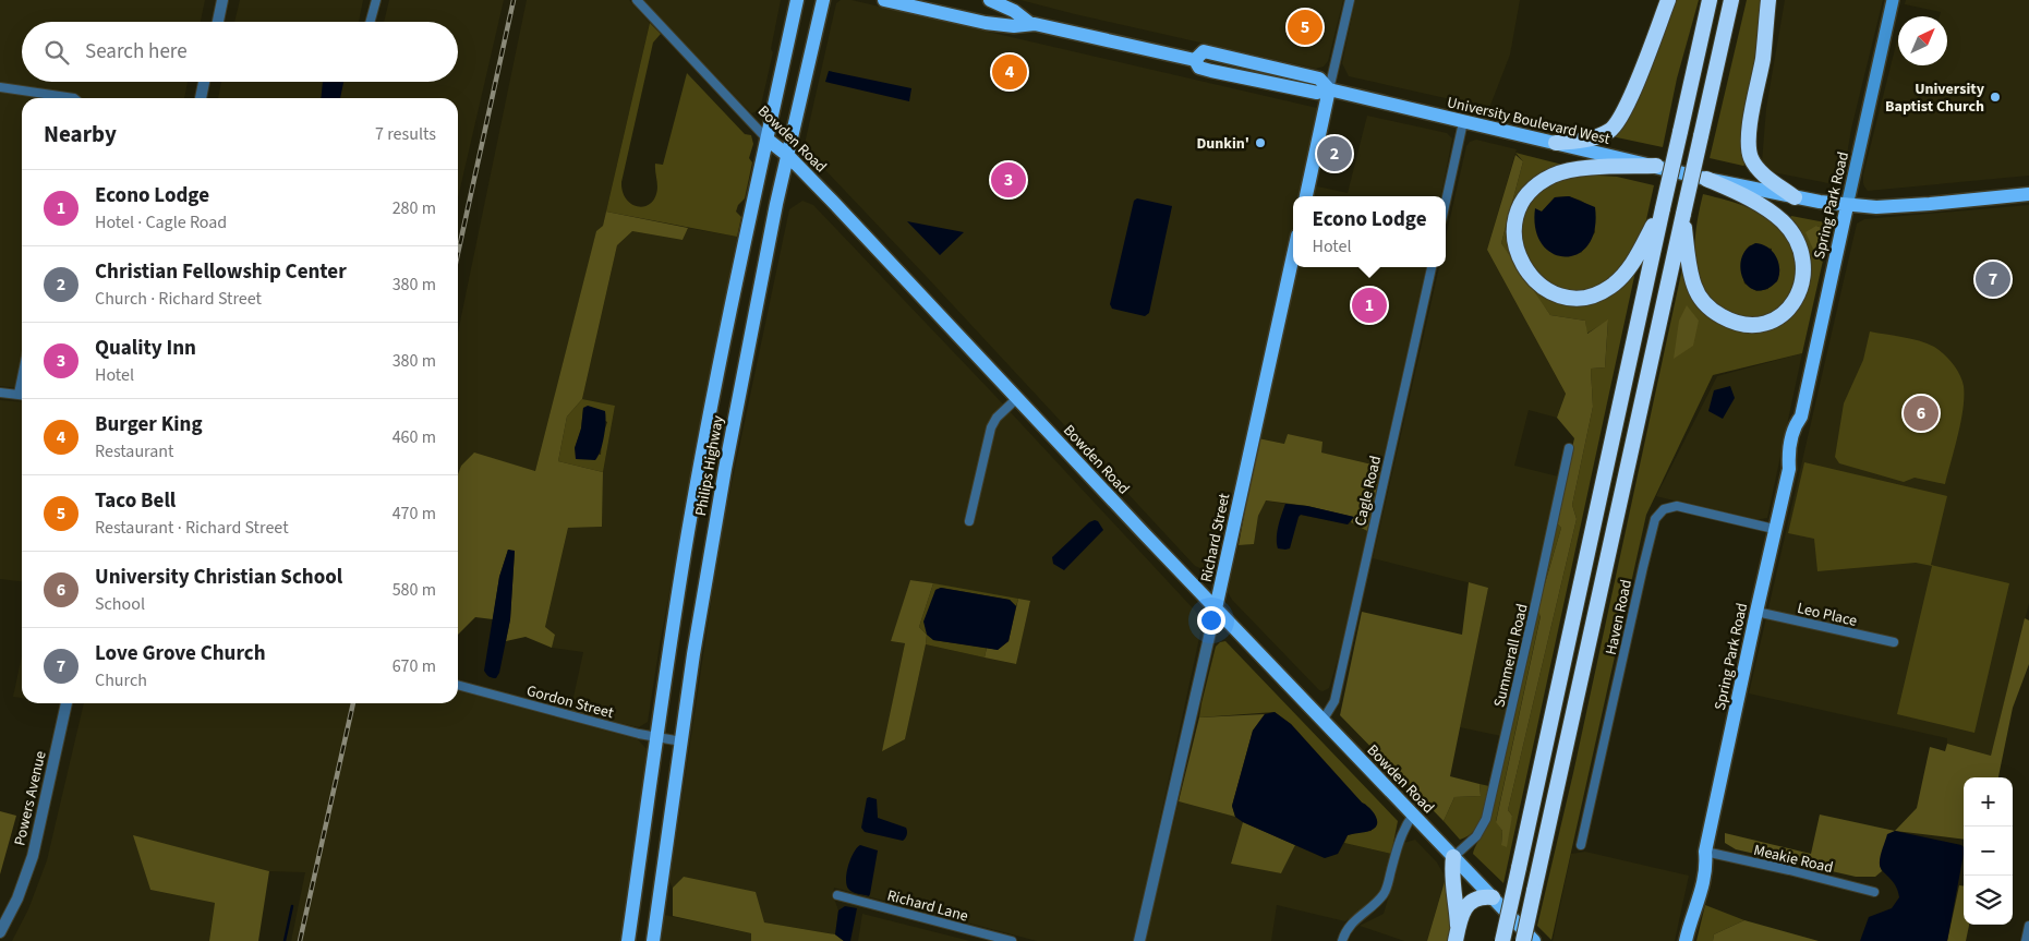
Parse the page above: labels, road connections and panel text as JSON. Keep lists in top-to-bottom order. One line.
{"streets":{"main road":["University Boulevard West","Bowden Road","Spring Park Road","Philips Highway","Richard Street"],"street":["Cagle Road","Leo Place","Haven Road","Summerall Road","Gordon Street","Powers Avenue","Meakie Road","Richard Lane"]},"crossings":[["University Boulevard West","Spring Park Road"],["Bowden Road","Philips Highway"],["Bowden Road","Cagle Road"],["Bowden Road","Richard Street"],["Bowden Road","Summerall Road"],["Spring Park Road","Leo Place"],["Spring Park Road","Haven Road"],["Spring Park Road","Meakie Road"],["Philips Highway","Gordon Street"]],"places":["University Baptist Church","Dunkin'"],"north":"top right","page":{"pins":["5","4","2","3","7","1","6"],"search":"Search here","heading":["Nearby","7 results"],"list":[{"mark":"1","name":"Econo Lodge","note":"Hotel · Cagle Road","value":"280 m"},{"mark":"2","name":"Christian Fellowship Center","note":"Church · Richard Street","value":"380 m"},{"mark":"3","name":"Quality Inn","note":"Hotel","value":"380 m"},{"mark":"4","name":"Burger King","note":"Restaurant","value":"460 m"},{"mark":"5","name":"Taco Bell","note":"Restaurant · Richard Street","value":"470 m"},{"mark":"6","name":"University Christian School","note":"School","value":"580 m"},{"mark":"7","name":"Love Grove Church","note":"Church","value":"670 m"}],"popup":["Econo Lodge","Hotel"],"map_buttons":["+","−"]}}
